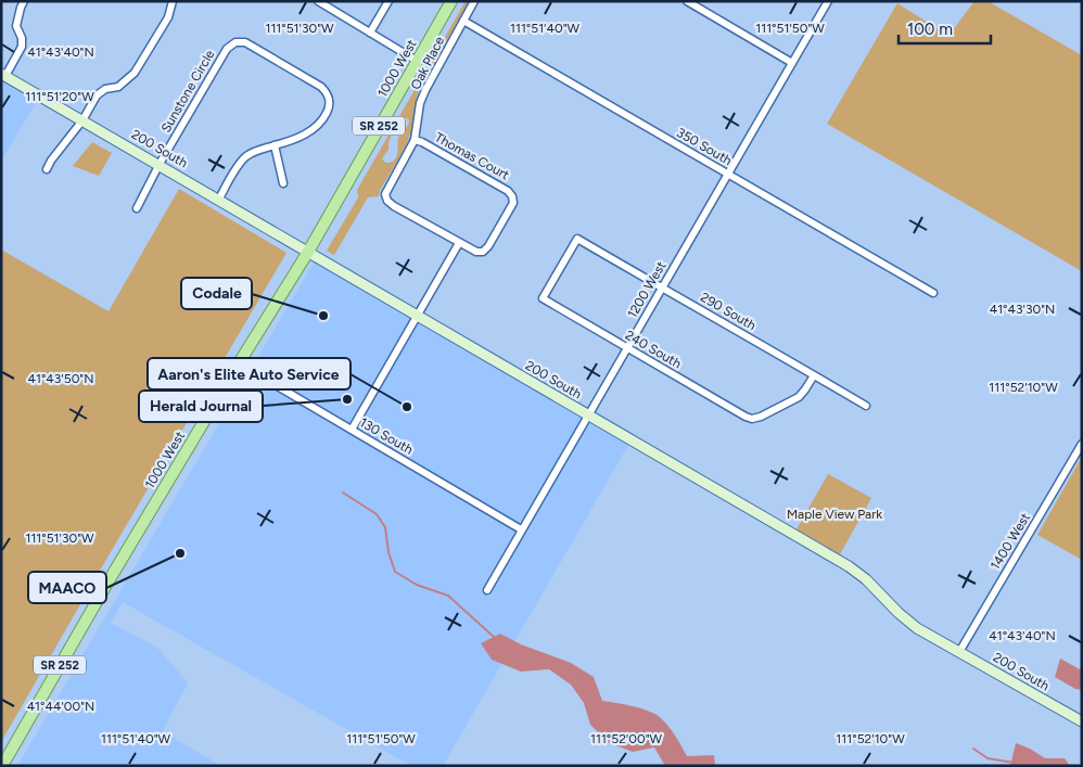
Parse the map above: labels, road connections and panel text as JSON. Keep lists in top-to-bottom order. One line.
{"streets":{"main road":["1000 West","SR 252"],"street":["Oak Place","Sunstone Circle","350 South","200 South","Thomas Court","1200 West","290 South","240 South","130 South","1400 West"]},"crossings":[["Oak Place","350 South"],["Oak Place","Thomas Court"],["1000 West","200 South"],["1000 West","130 South"],["Sunstone Circle","200 South"],["350 South","1200 West"],["200 South","1200 West"],["200 South","1400 West"],["1200 West","290 South"],["1200 West","240 South"],["1200 West","130 South"],["290 South","240 South"]],"parks":["Maple View Park"],"places":["Codale","Herald Journal","Aaron's Elite Auto Service","MAACO"],"scale_bar":"100 m","coordinates":["111°51'30\"W","111°51'40\"W","111°51'50\"W","41°43'40\"N","111°51'20\"W","41°43'30\"N","41°43'50\"N","111°52'10\"W","41°44'00\"N","111°52'00\"W"]}
